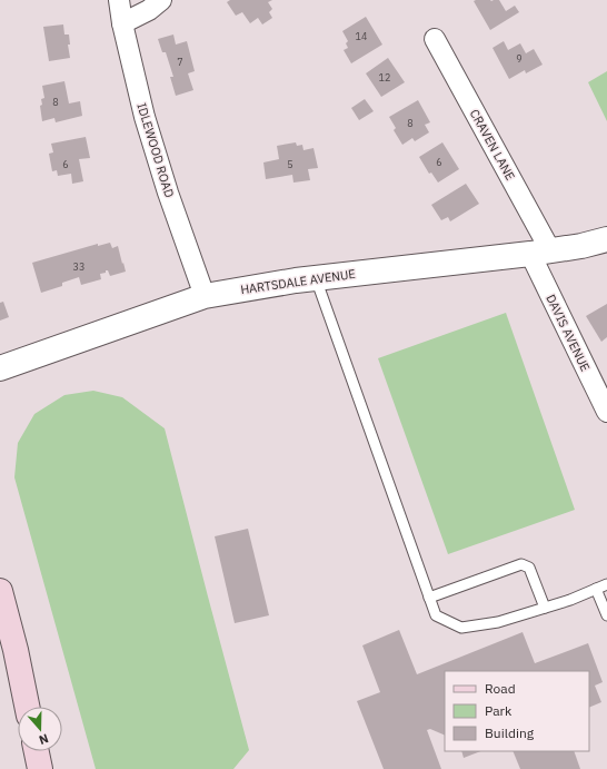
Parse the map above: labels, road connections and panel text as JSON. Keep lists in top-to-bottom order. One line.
{"streets":{"street":["CRAVEN LANE","IDLEWOOD ROAD","HARTSDALE AVENUE","DAVIS AVENUE"]},"crossings":[["CRAVEN LANE","HARTSDALE AVENUE"],["CRAVEN LANE","DAVIS AVENUE"],["IDLEWOOD ROAD","HARTSDALE AVENUE"],["HARTSDALE AVENUE","DAVIS AVENUE"]],"house_numbers":["14","9","7","12","8","8","6","6","5","33"],"legend":["Road","Park","Building"],"north":"bottom"}
